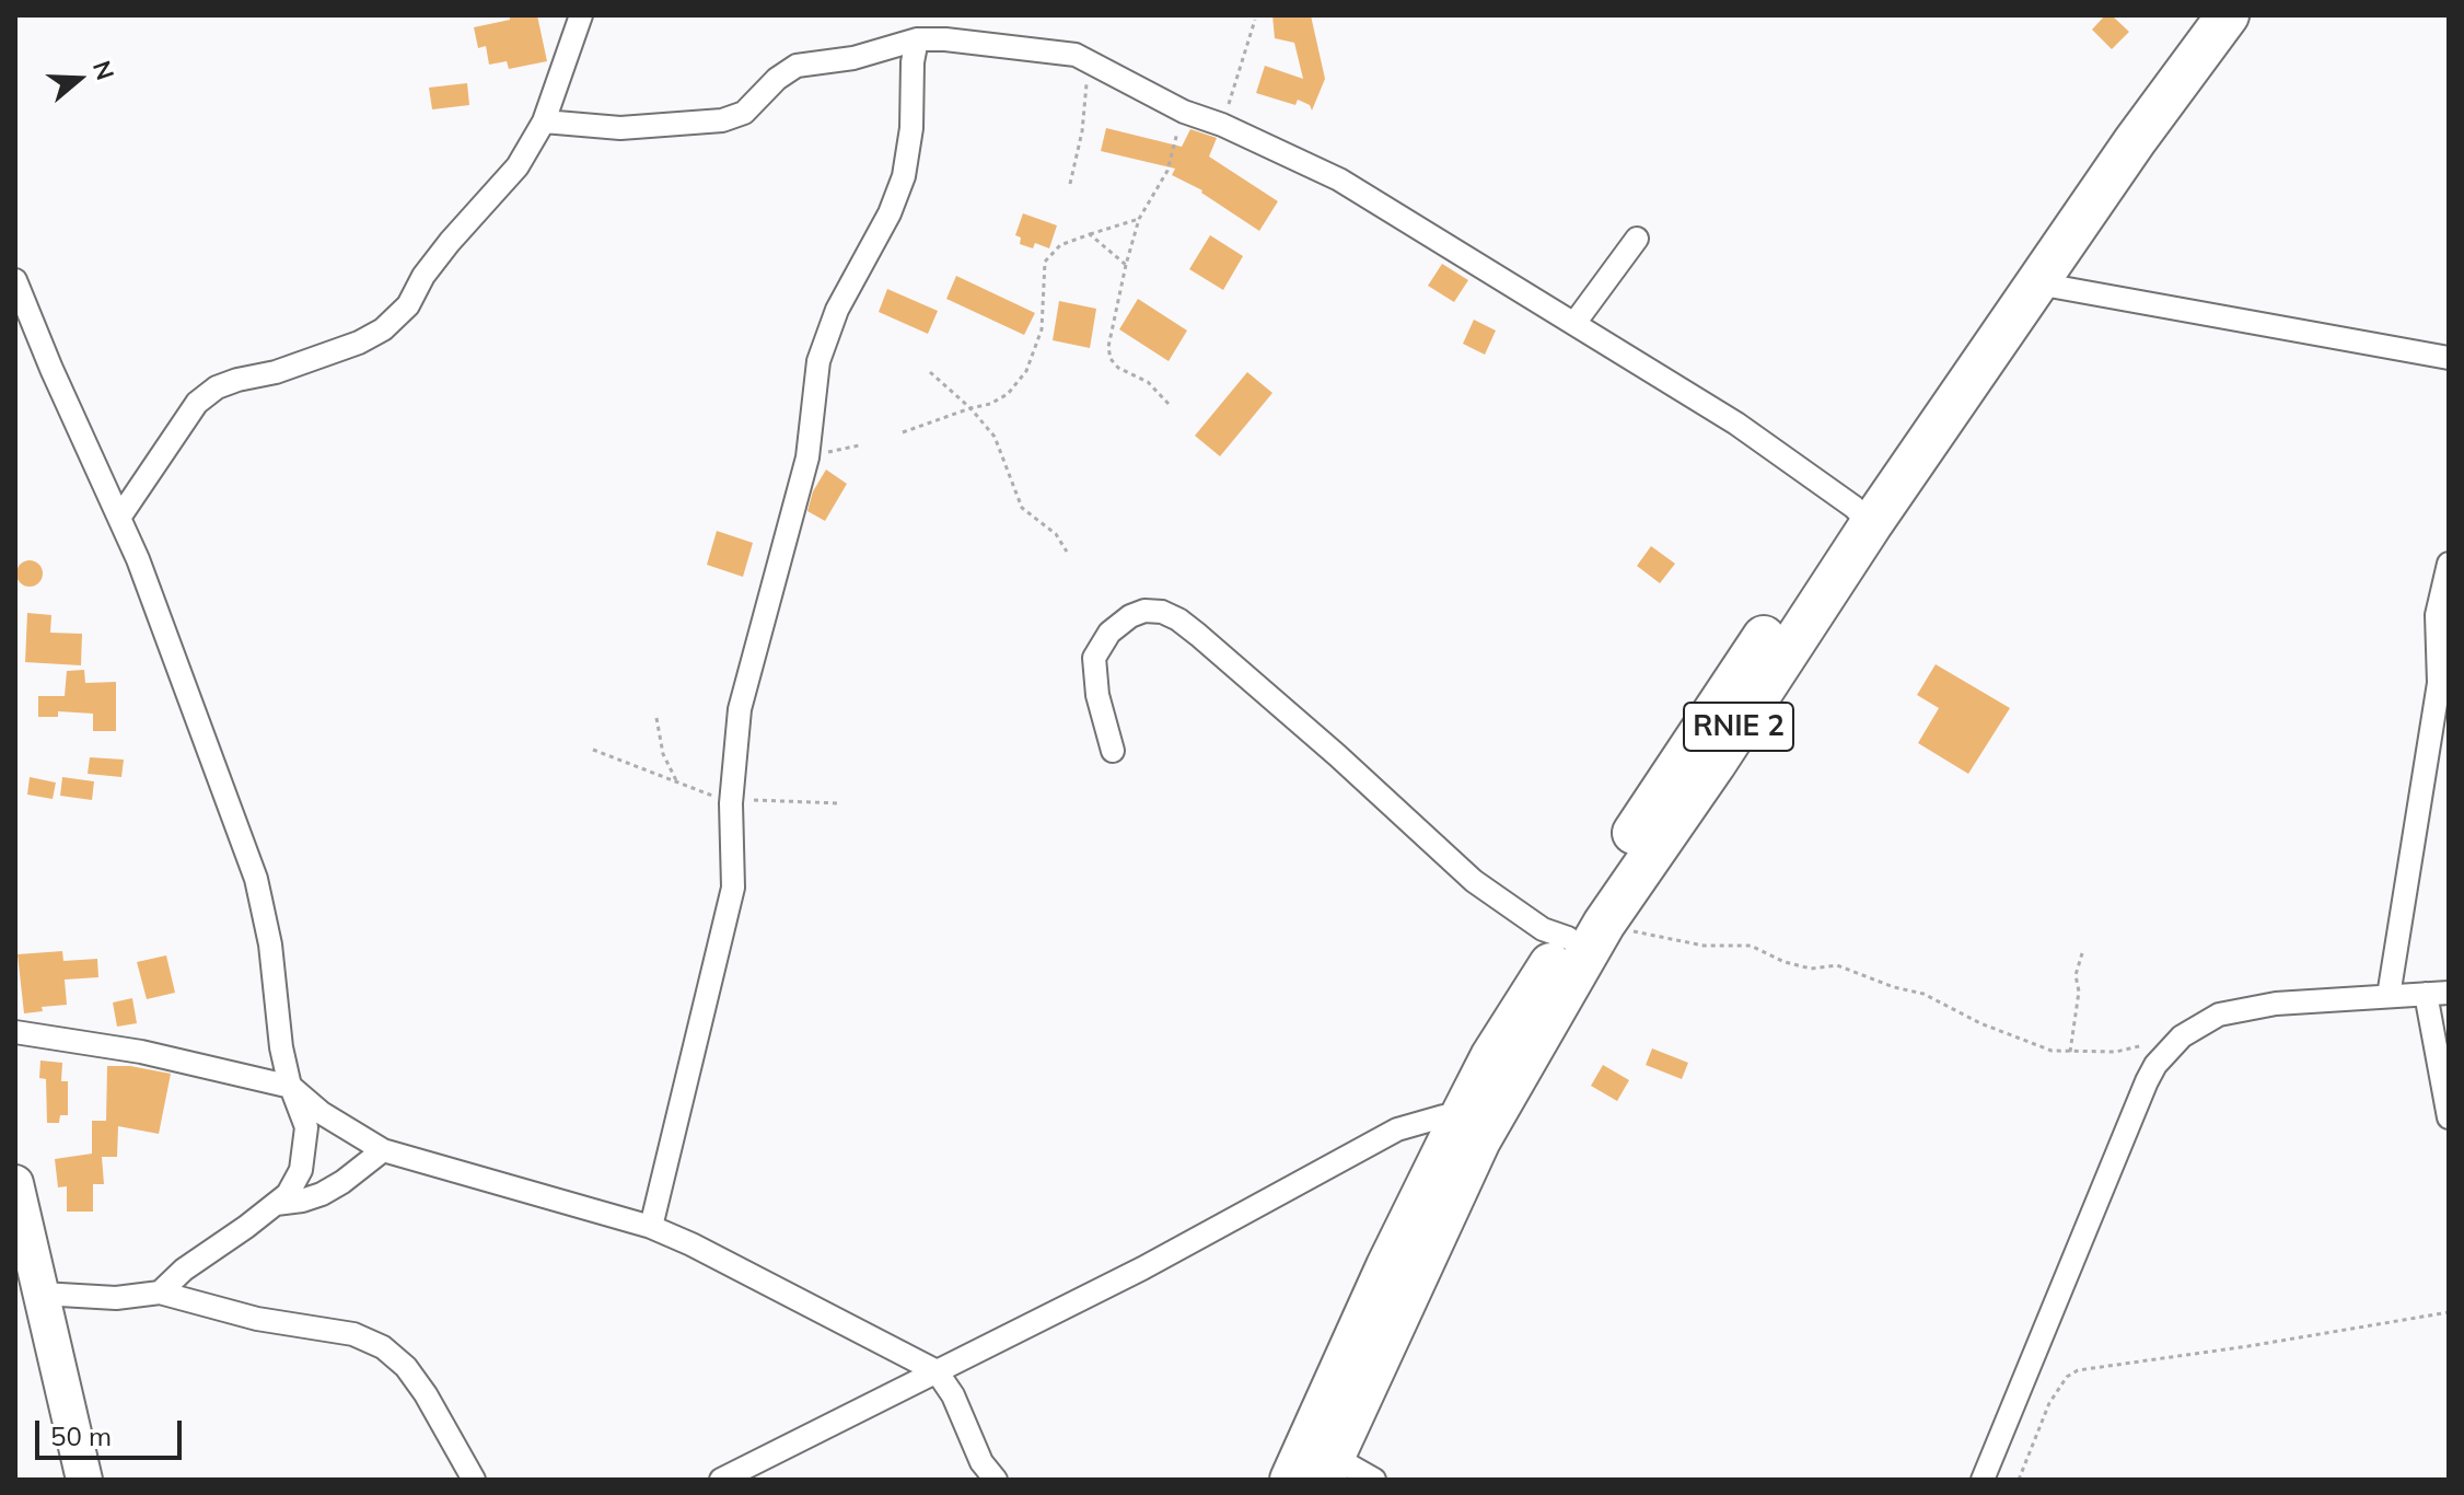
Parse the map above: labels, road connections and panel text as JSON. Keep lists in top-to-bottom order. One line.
{"streets":{"highway":["RNIE 2"]},"scale_bar":"50 m","north":"right"}
